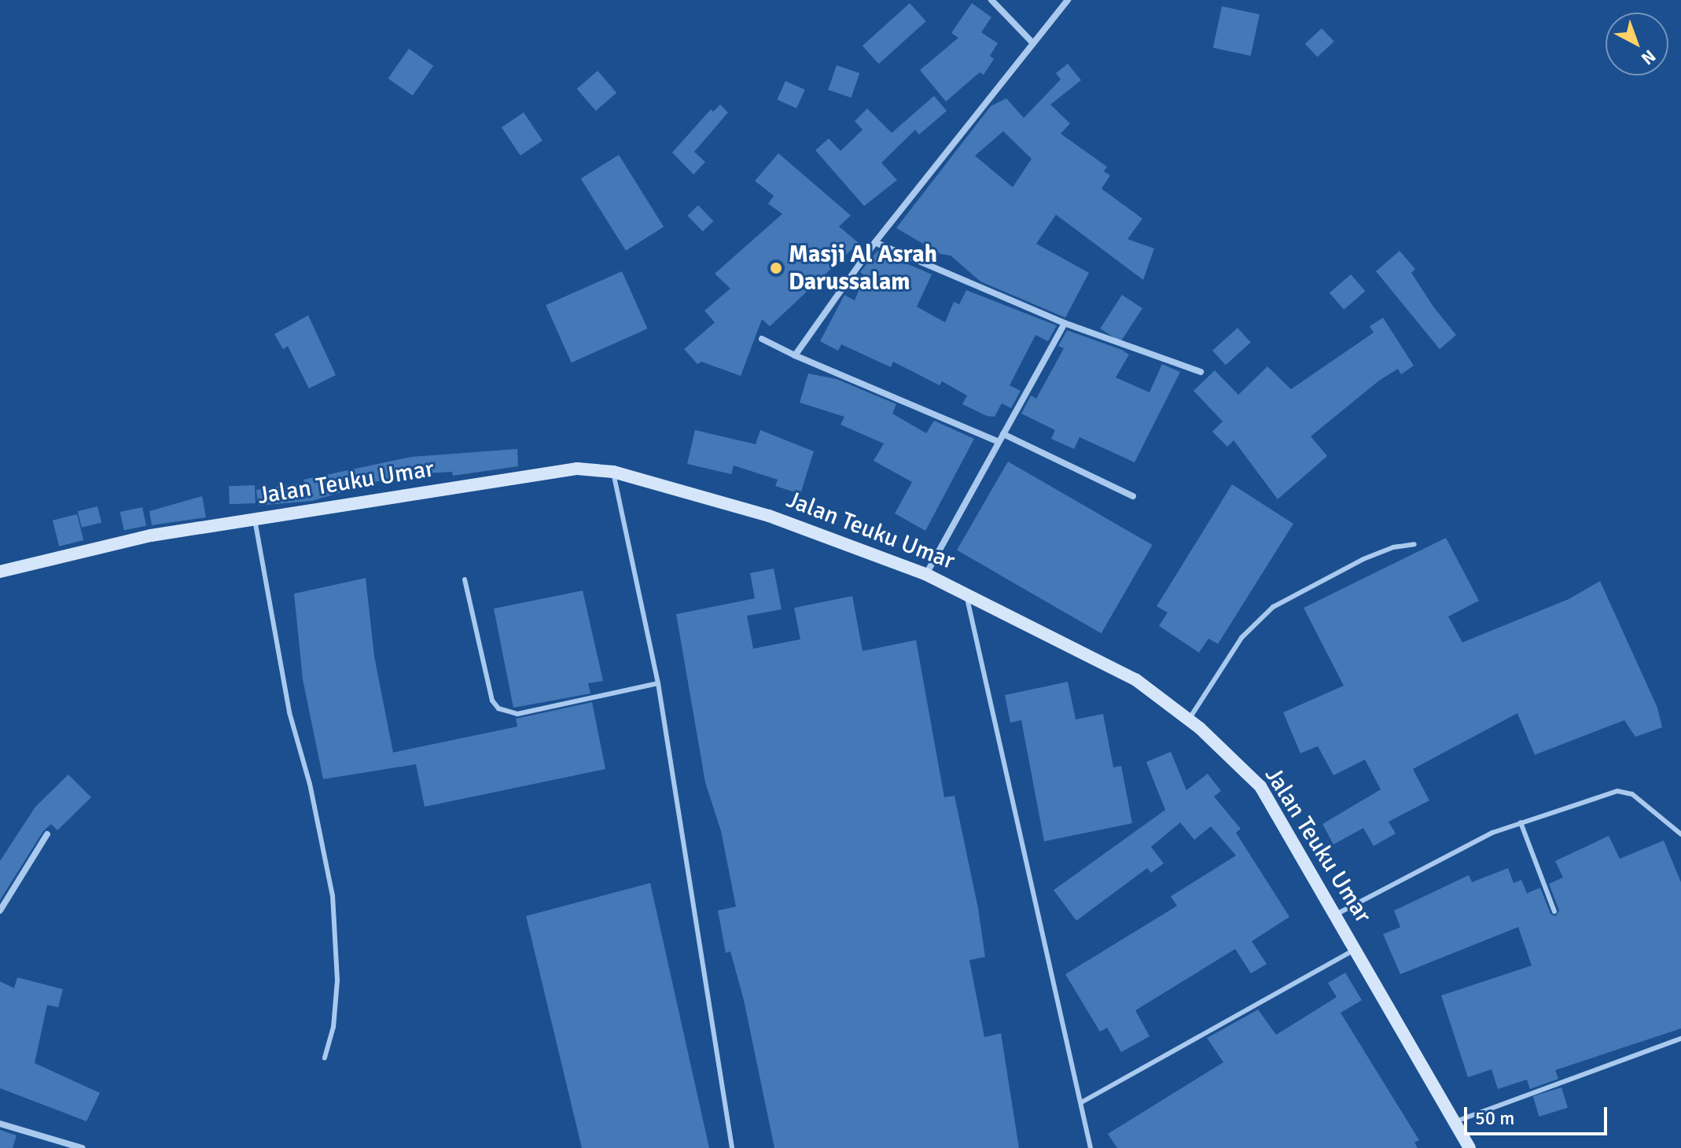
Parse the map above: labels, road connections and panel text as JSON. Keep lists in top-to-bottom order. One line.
{"streets":{"main road":["Jalan Teuku Umar"]},"places":["Masji Al Asrah Darussalam"],"scale_bar":"50 m","north":"bottom right"}
